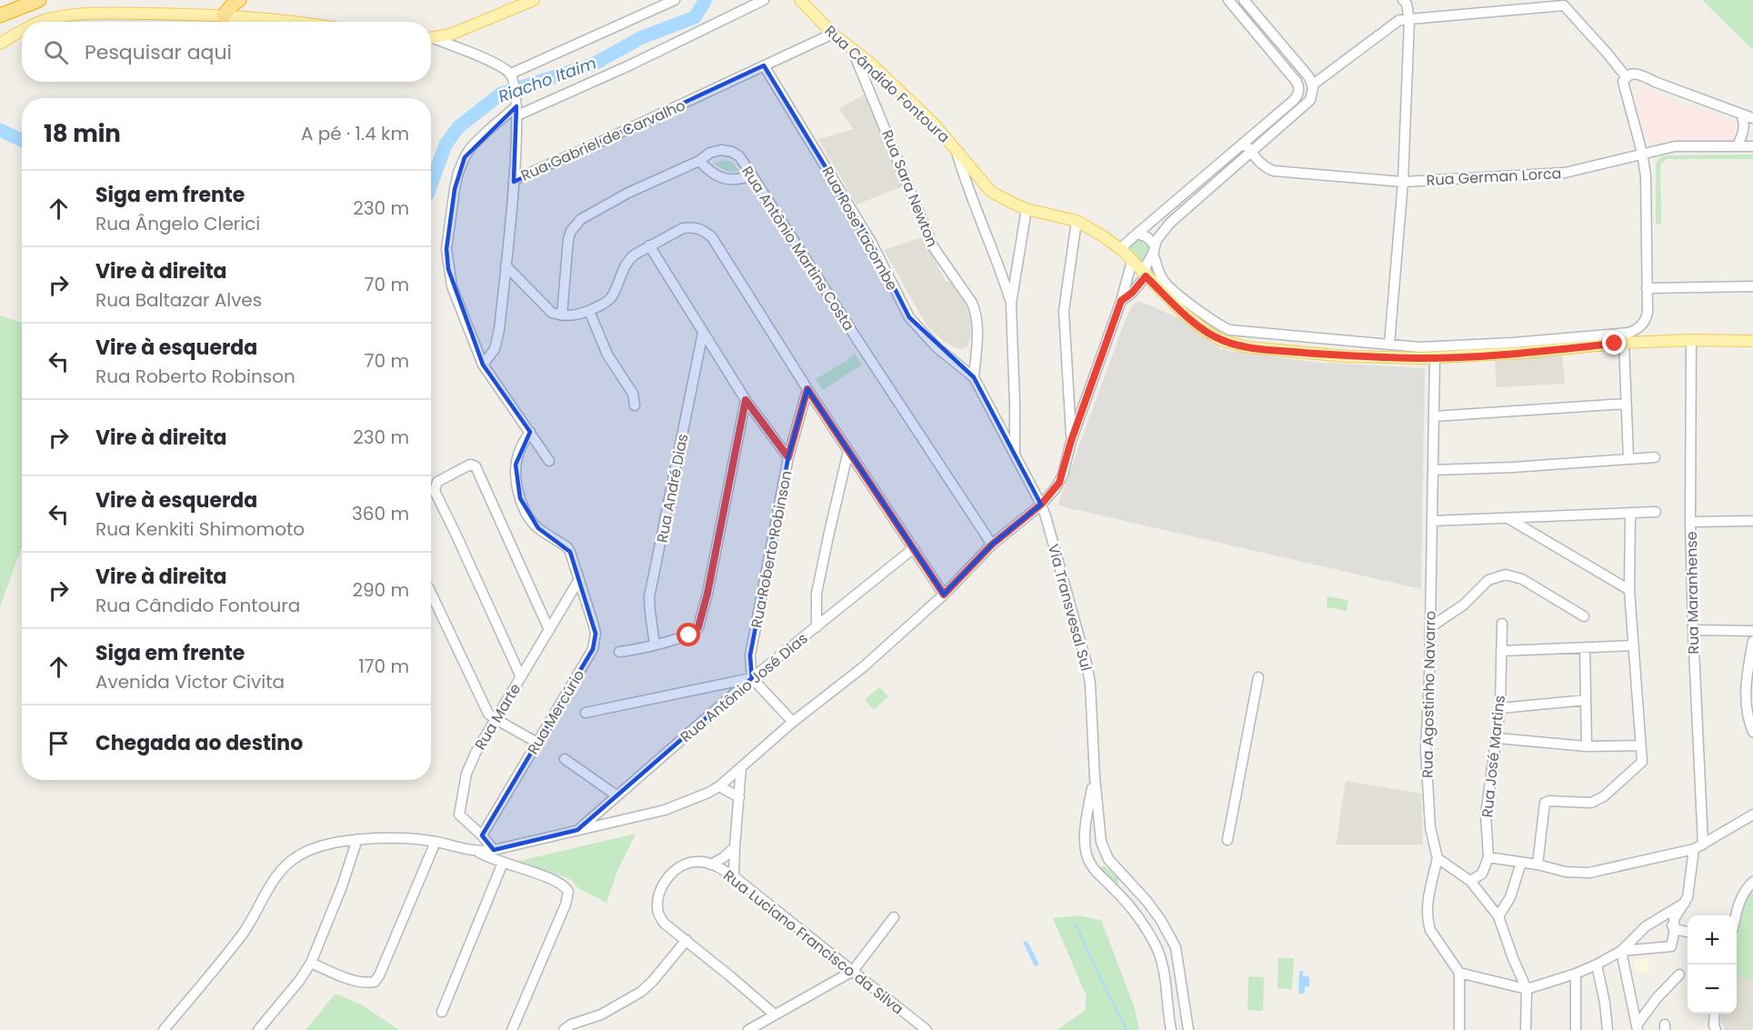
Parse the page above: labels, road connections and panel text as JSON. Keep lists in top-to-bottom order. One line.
{"streets":{"main road":["Rua Cândido Fontoura"],"street":["Rua Gabriel de Carvalho","Rua German Lorca","Rua Sara Newton","Rua Rose Lacombe","Rua Antônio Martins Costa","Rua André Dias","Rua Roberto Robinson","Rua Maranhense","Via Transvesal Sul","Rua Antônio José Dias","Rua Agostinho Navarro","Rua Mercúrio","Rua Marte","Rua José Martins","Rua Luciano Francisco da Silva"]},"crossings":[["Rua Cândido Fontoura","Rua Gabriel de Carvalho"],["Rua Cândido Fontoura","Rua Sara Newton"],["Rua Cândido Fontoura","Rua Maranhense"],["Rua Cândido Fontoura","Rua Agostinho Navarro"],["Rua Gabriel de Carvalho","Rua Rose Lacombe"],["Rua Sara Newton","Rua Rose Lacombe"],["Rua Sara Newton","Via Transvesal Sul"],["Rua Rose Lacombe","Via Transvesal Sul"],["Rua Roberto Robinson","Rua Antônio José Dias"],["Rua Mercúrio","Rua Marte"]],"water":["Riacho Itaim"],"page":{"search":"Pesquisar aqui","heading":["18 min","A pé · 1.4 km"],"list":[["Siga em frente","Rua Ângelo Clerici","230 m"],["Vire à direita","Rua Baltazar Alves","70 m"],["Vire à esquerda","Rua Roberto Robinson","70 m"],["Vire à direita","230 m"],["Vire à esquerda","Rua Kenkiti Shimomoto","360 m"],["Vire à direita","Rua Cândido Fontoura","290 m"],["Siga em frente","Avenida Victor Civita","170 m"],"Chegada ao destino"],"map_buttons":["+","−"]}}
